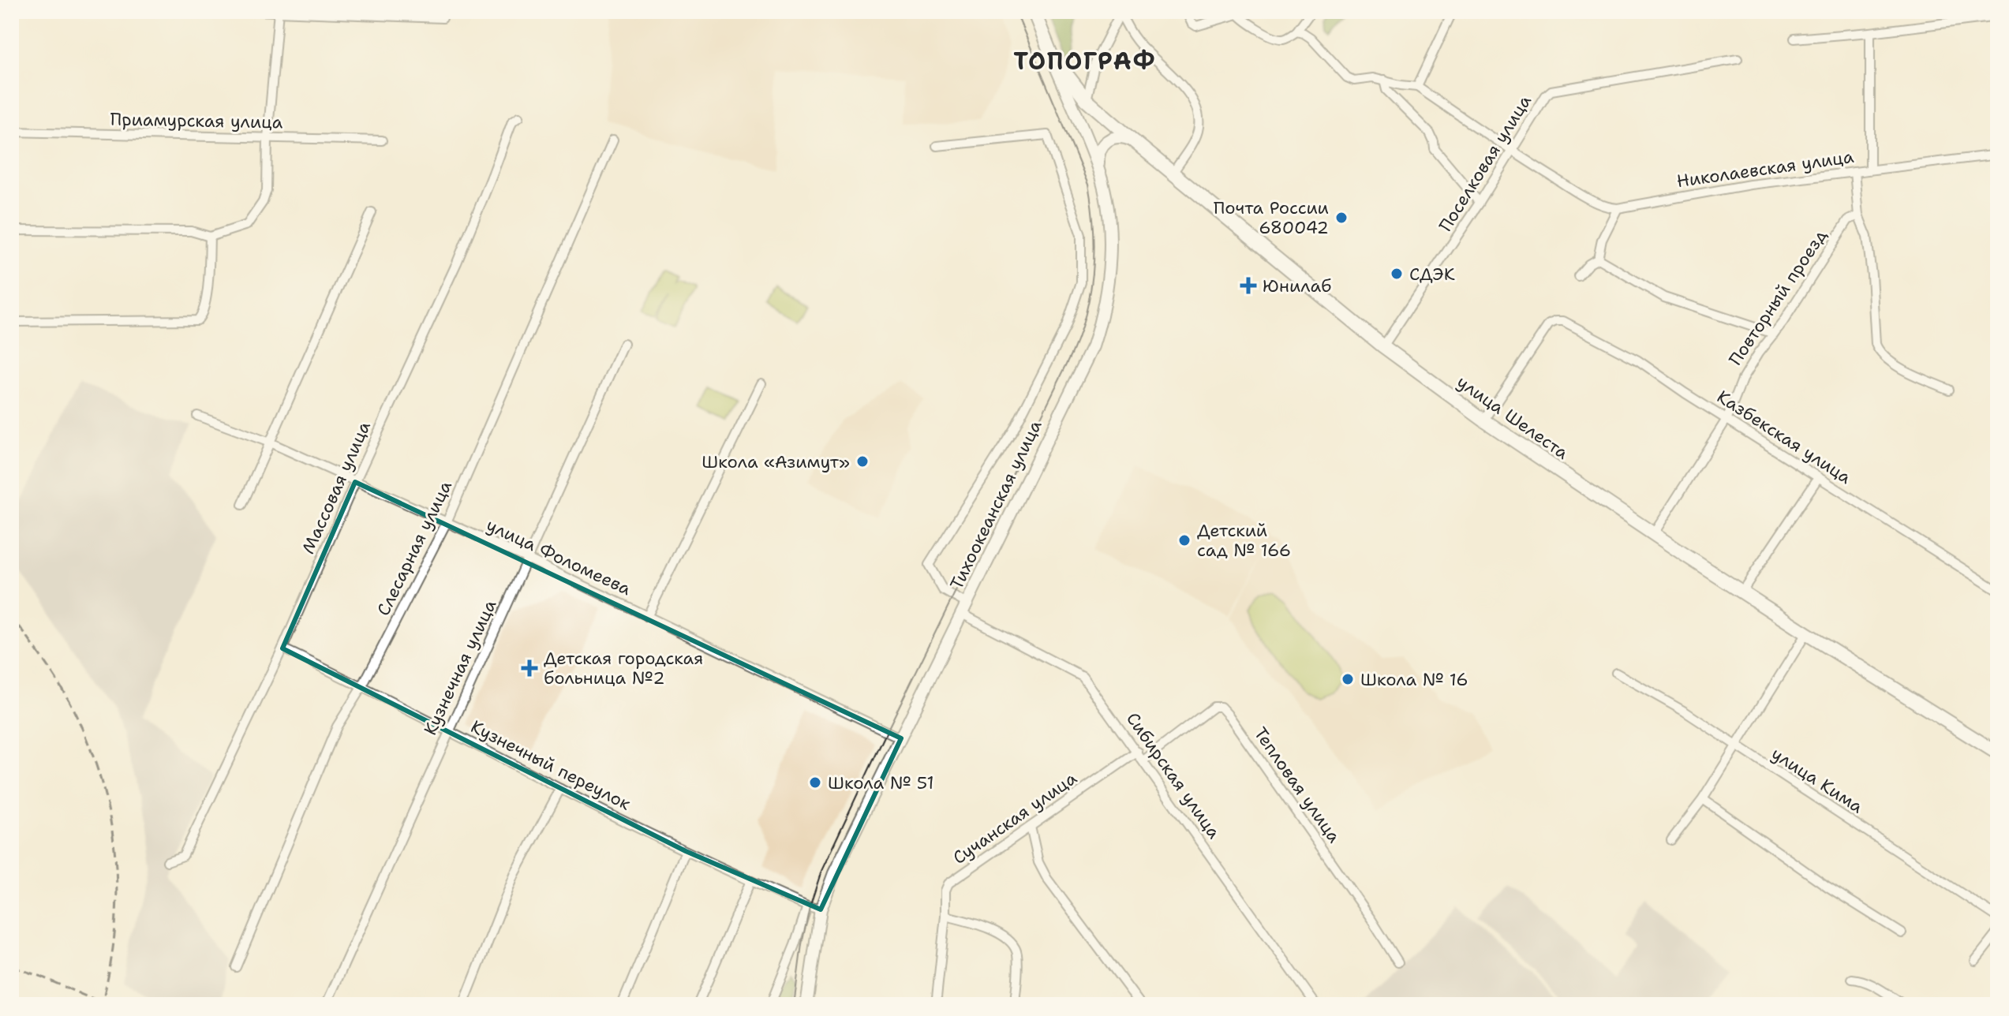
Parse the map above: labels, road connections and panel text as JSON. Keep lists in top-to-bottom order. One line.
{"streets":{"main road":["улица Шелеста","Тихоокеанская улица"],"street":["Приамурская улица","Поселковая улица","Николаевская улица","Повторный проезд","Казбекская улица","Массовая улица","Слесарная улица","улица Фоломеева","Кузнечная улица","Кузнечный переулок","Сибирская улица","улица Кима","Тепловая улица","Сучанская улица"]},"crossings":[["Поселковая улица","улица Шелеста"],["Повторный проезд","улица Шелеста"],["Повторный проезд","Казбекская улица"],["улица Шелеста","Казбекская улица"],["улица Шелеста","Тихоокеанская улица"],["Массовая улица","улица Фоломеева"],["Массовая улица","Кузнечный переулок"],["Тихоокеанская улица","улица Фоломеева"],["Тихоокеанская улица","Кузнечный переулок"],["Тихоокеанская улица","Сибирская улица"],["Слесарная улица","улица Фоломеева"],["Слесарная улица","Кузнечный переулок"],["улица Фоломеева","Кузнечная улица"],["Кузнечная улица","Кузнечный переулок"],["Сибирская улица","Тепловая улица"],["Сибирская улица","Сучанская улица"]],"districts":["ТОПОГРАФ"],"places":{"other":["Почта России 680042","СДЭК","Школа «Азимут»","Детский сад № 166","Школа № 16","Школа № 51"],"health":["Юнилаб","Детская городская больница №2"]}}
